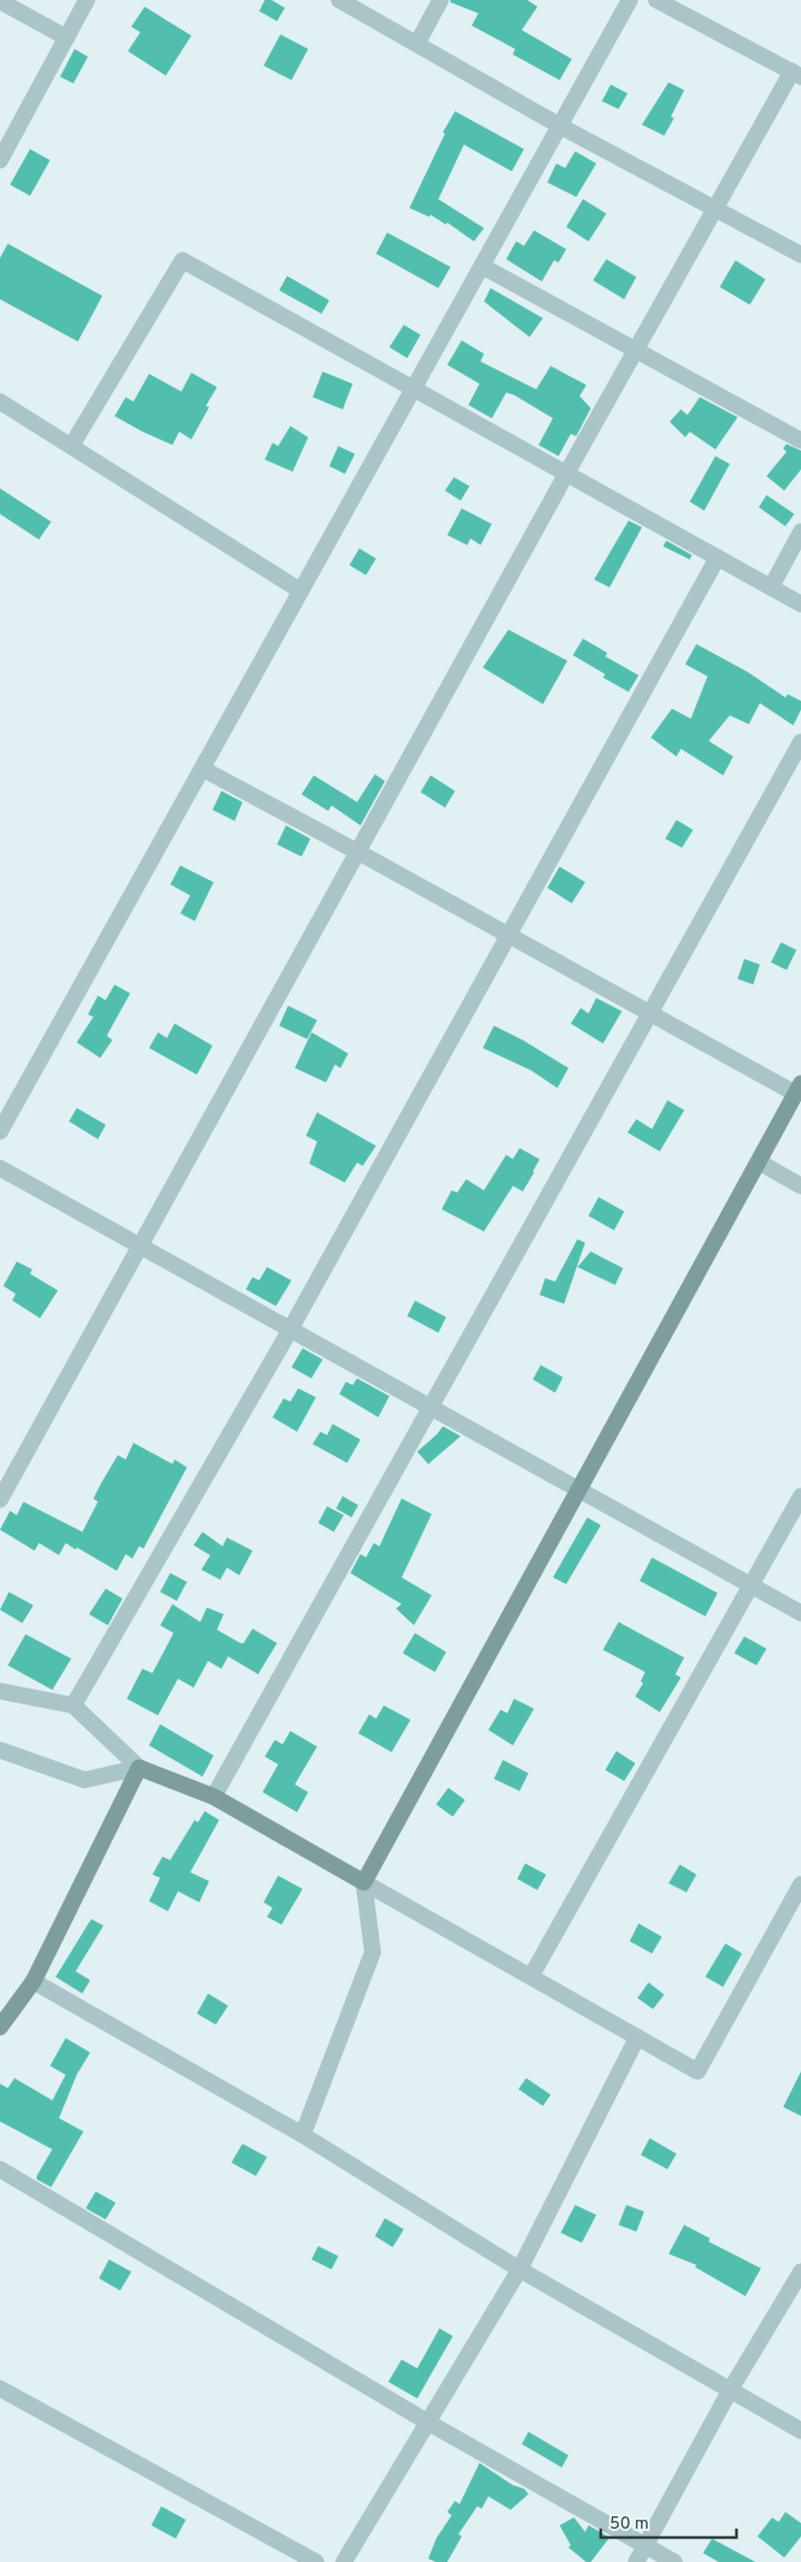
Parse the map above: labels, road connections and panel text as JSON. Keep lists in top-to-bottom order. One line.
{"scale_bar":"50 m"}
